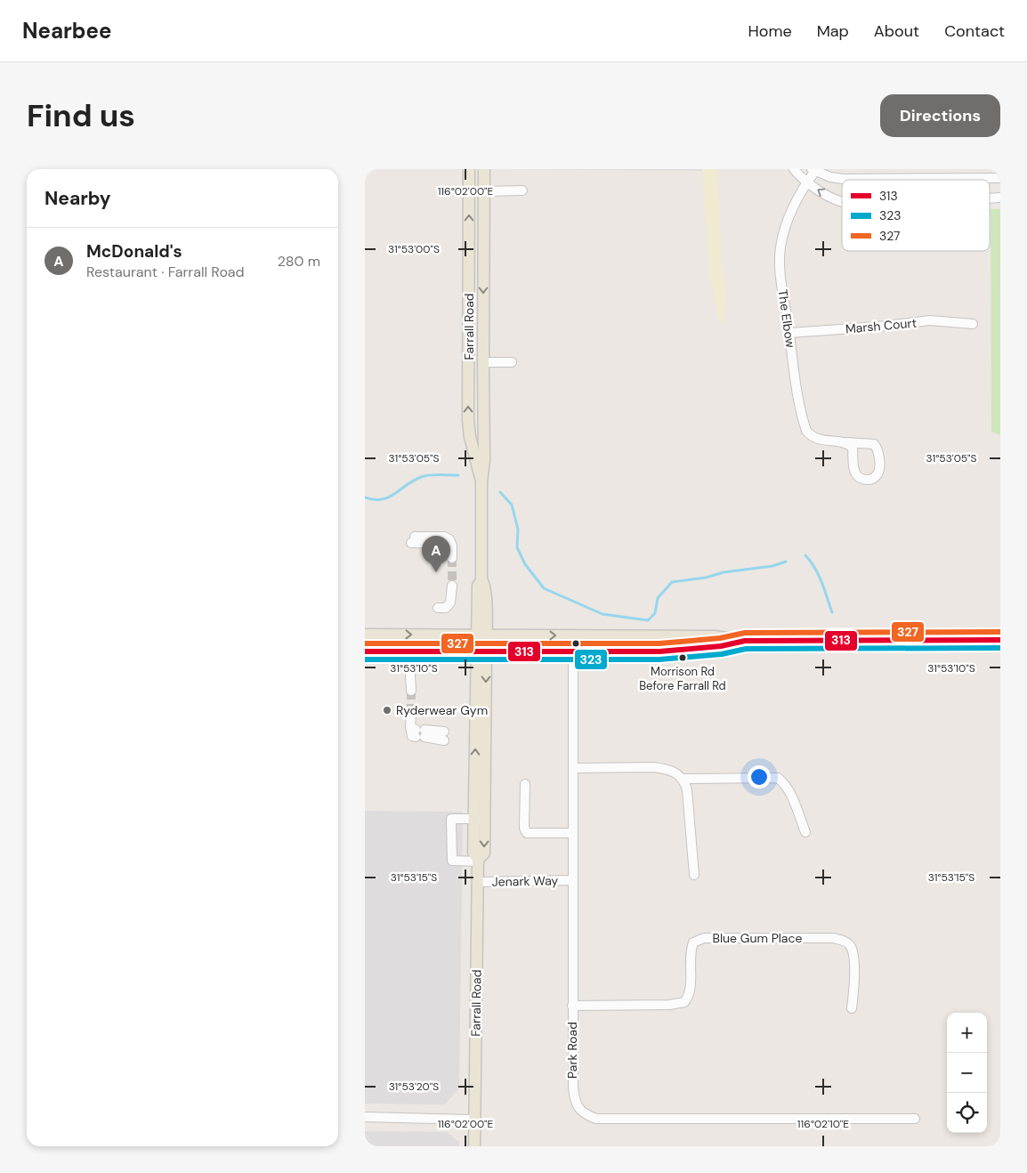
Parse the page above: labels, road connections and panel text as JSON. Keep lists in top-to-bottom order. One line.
{"streets":{"main road":["Farrall Road"],"street":["The Elbow","Marsh Court","Jenark Way","Blue Gum Place","Park Road"]},"crossings":[["The Elbow","Marsh Court"],["Farrall Road","Jenark Way"],["Jenark Way","Park Road"],["Blue Gum Place","Park Road"]],"places":["Morrison Rd Before Farrall Rd","Ryderwear Gym"],"lines":["transit line 327","transit line 313","transit line 323"],"legend":["313","323","327"],"page":{"header":"Nearbee","nav":["Home","Map","About","Contact"],"buttons":"Directions","title":"Find us","heading":"Nearby","list":[{"mark":"A","name":"McDonald's","note":"Restaurant · Farrall Road","value":"280 m"}],"pins":"A","map_buttons":["+","−"]},"coordinates":["116°02'00\"E","31°53'00\"S","31°53'05\"S","31°53'10\"S","31°53'15\"S","31°53'20\"S","116°02'10\"E"]}
